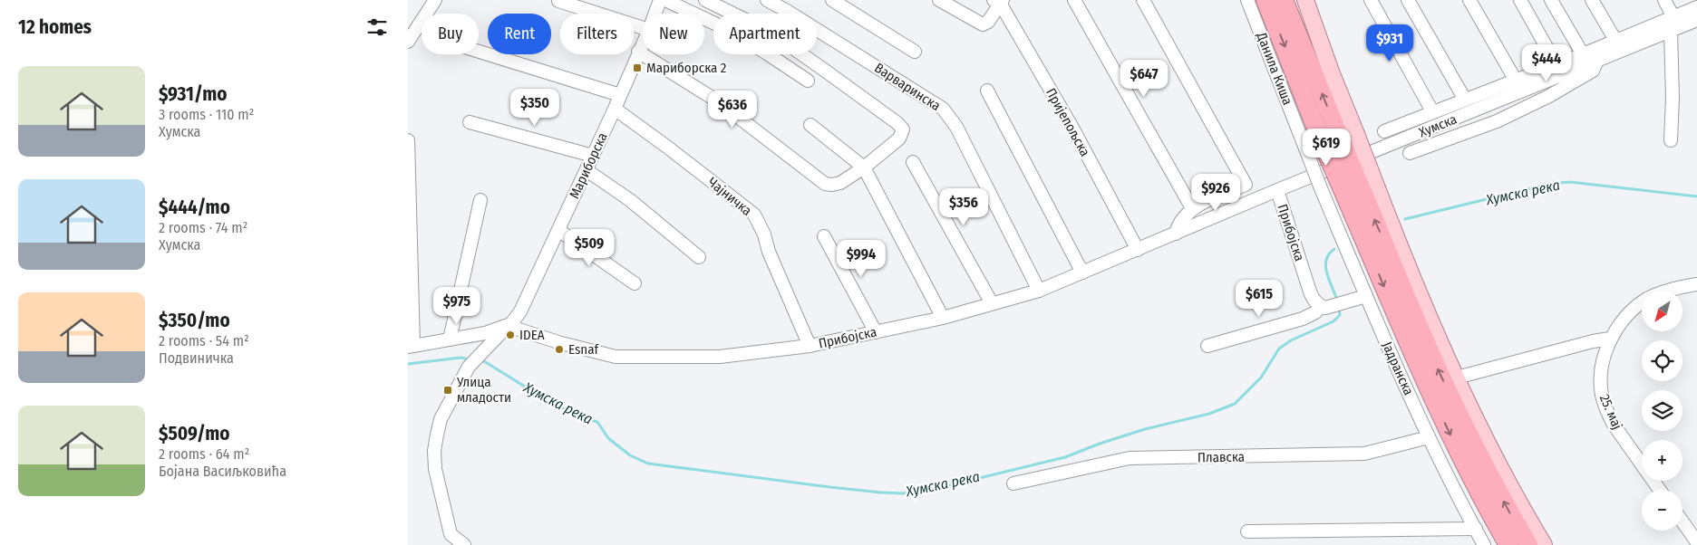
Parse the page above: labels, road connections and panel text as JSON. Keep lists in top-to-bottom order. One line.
{"streets":{"street":["Данила Киша","Варваринска","Пријепољска","Хумска","Мариборска","Чајничка","Прибојска","Јадранска","25. мај","Плавска"]},"crossings":[["Данила Киша","Јадранска"],["Варваринска","Прибојска"],["Пријепољска","Прибојска"],["Хумска","Прибојска"],["Мариборска","Чајничка"],["Мариборска","Прибојска"],["Чајничка","Прибојска"],["Јадранска","Плавска"]],"water":["Хумска река"],"places":{"transit":["Мариборска 2","Улица младости"],"other":["IDEA","Esnaf"]},"north":"bottom left","page":{"heading":"12 homes","chip":["Buy","Rent","Filters","New","Apartment"],"price":["$931","$444","$647","$350","$636","$619","$926","$356","$509","$994","$615","$975"],"list":[{"name":"$931/mo","note":"3 rooms · 110 m² · Хумска"},{"name":"$444/mo","note":"2 rooms · 74 m² · Хумска"},{"name":"$350/mo","note":"2 rooms · 54 m² · Подвиничка"},{"name":"$509/mo","note":"2 rooms · 64 m² · Бојана Васиљковића"}],"map_buttons":["+","−"]}}
